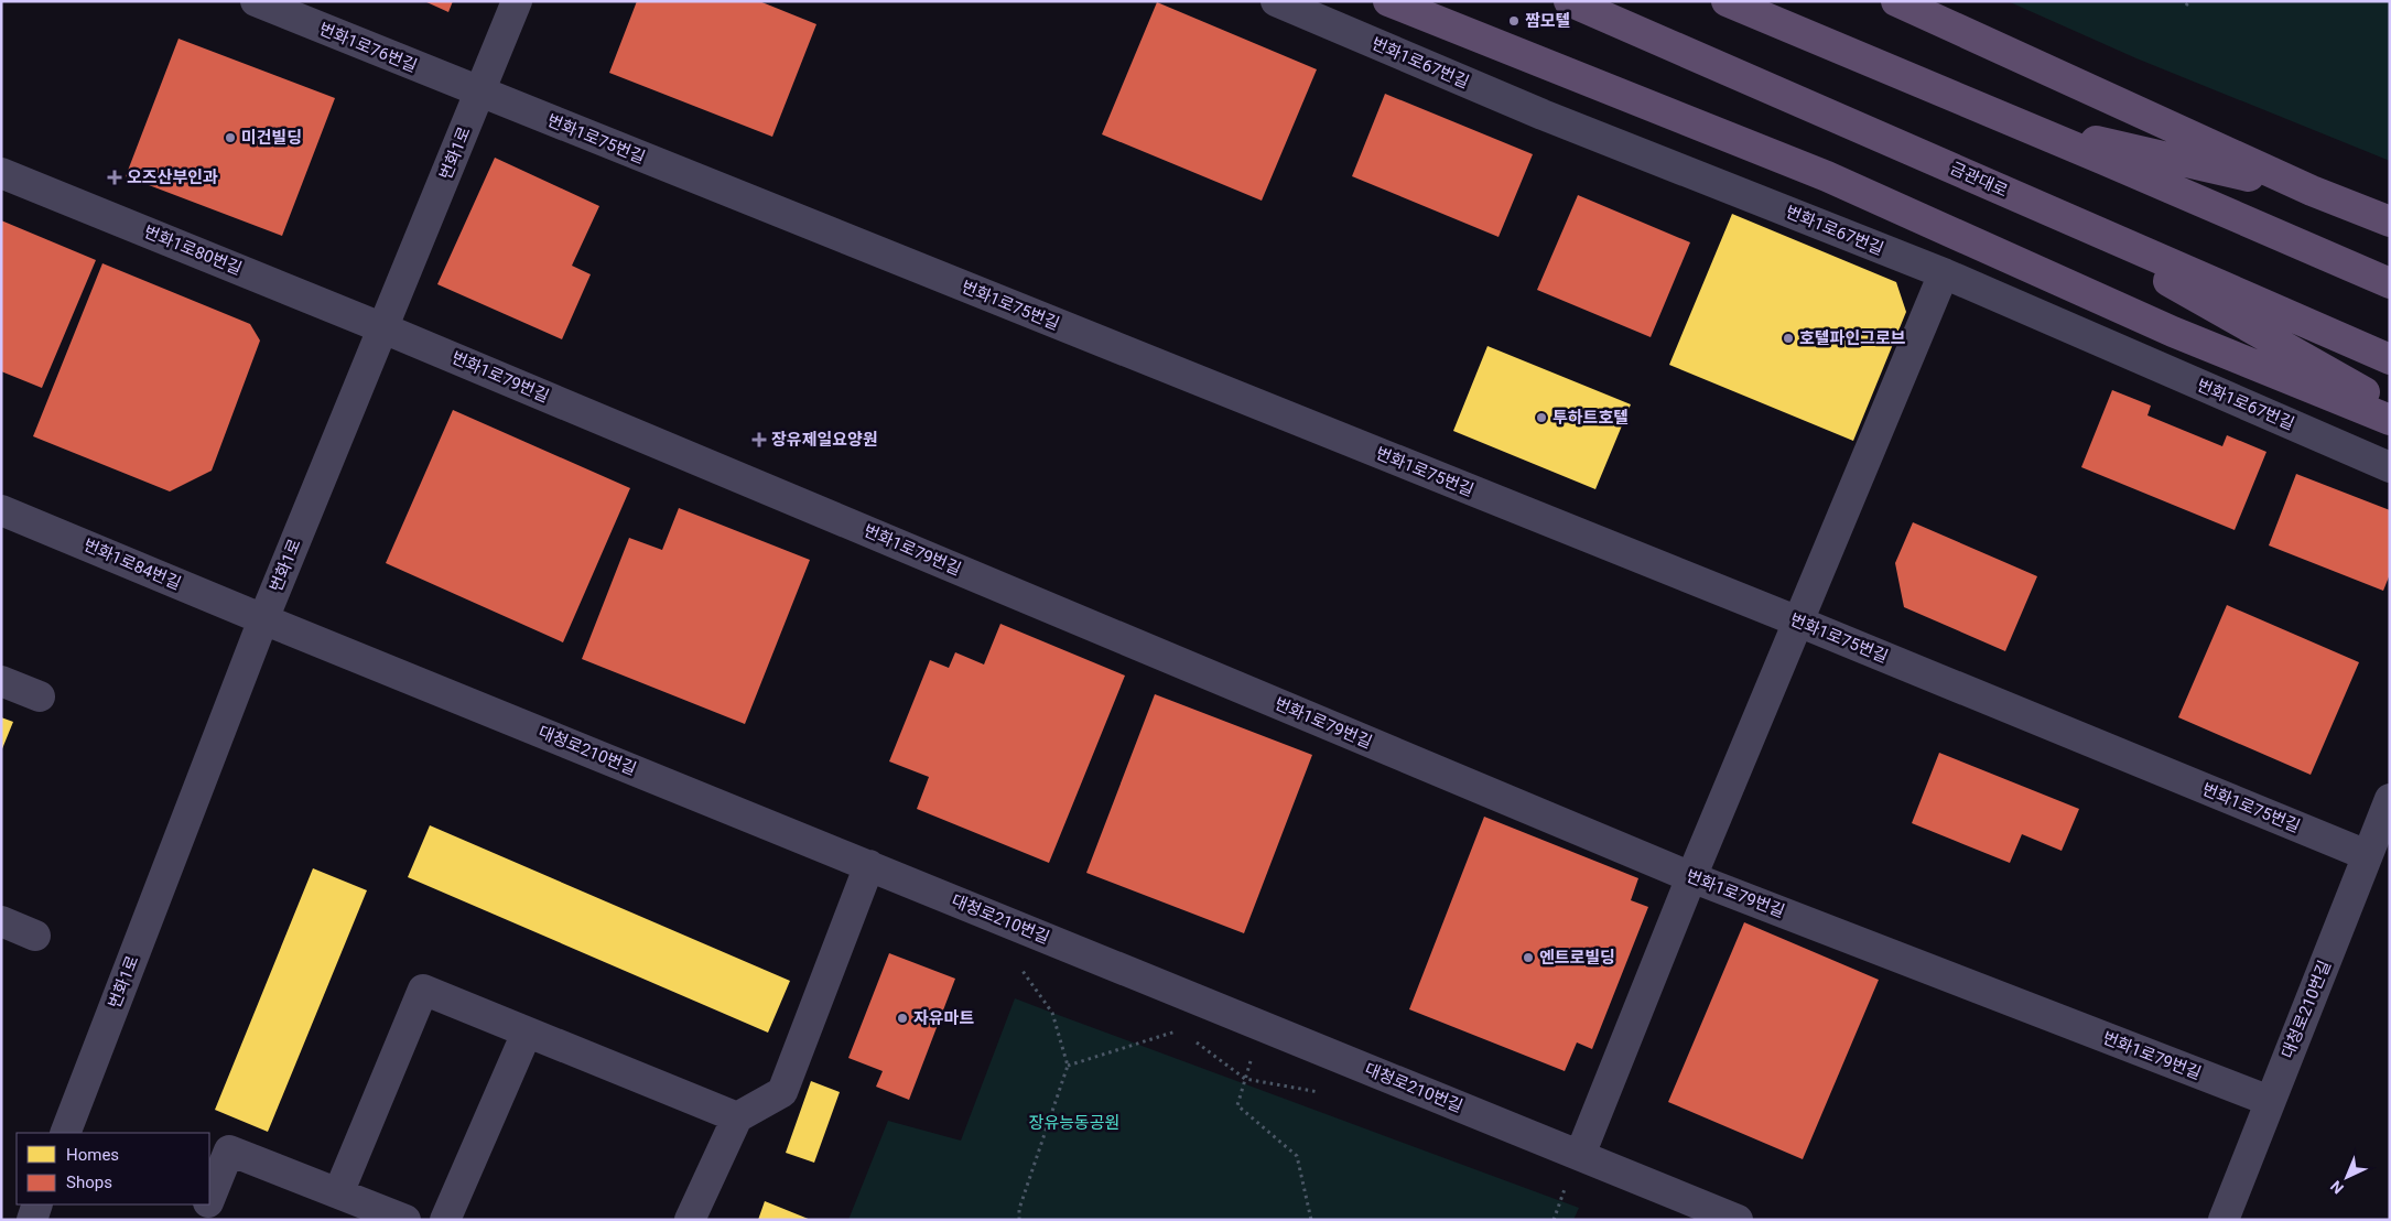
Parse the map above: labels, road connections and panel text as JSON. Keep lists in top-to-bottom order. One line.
{"streets":{"main road":["금관대로"],"street":["번화1로76번길","번화1로67번길","번화1로75번길","번화1로","번화1로80번길","번화1로79번길","번화1로84번길","대청로210번길"]},"crossings":[["번화1로76번길","번화1로75번길"],["번화1로76번길","번화1로"],["번화1로75번길","번화1로"],["번화1로75번길","대청로210번길"],["번화1로","번화1로80번길"],["번화1로","번화1로79번길"],["번화1로","번화1로84번길"],["번화1로","대청로210번길"],["번화1로80번길","번화1로79번길"],["번화1로79번길","대청로210번길"],["번화1로84번길","대청로210번길"]],"parks":["장유능동공원"],"places":{"other":["짬모텔","미건빌딩","호텔파인그로브","투하트호텔","엔트로빌딩","자유마트"],"health":["오즈산부인과","장유제일요양원"]},"legend":["Homes","Shops"],"north":"bottom left"}
